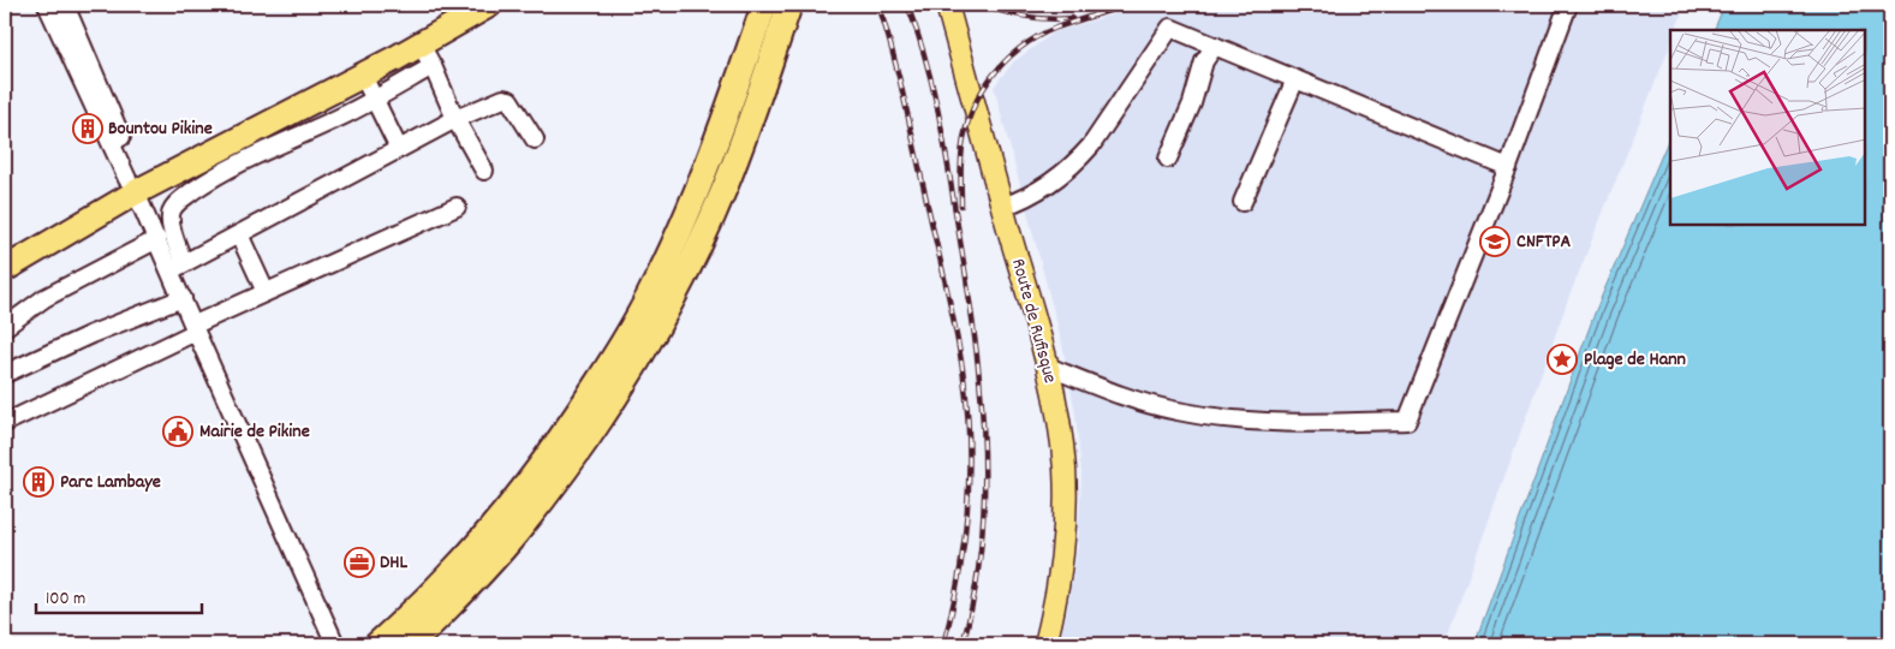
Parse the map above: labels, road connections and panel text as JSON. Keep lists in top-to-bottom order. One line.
{"streets":{"main road":["Route de Rufisque"]},"places":{"building":["Bountou Pikine","Parc Lambaye"],"school or university":["CNFTPA"],"place":["Plage de Hann"],"public building":["Mairie de Pikine"],"office":["DHL"]},"scale_bar":"100 m"}
